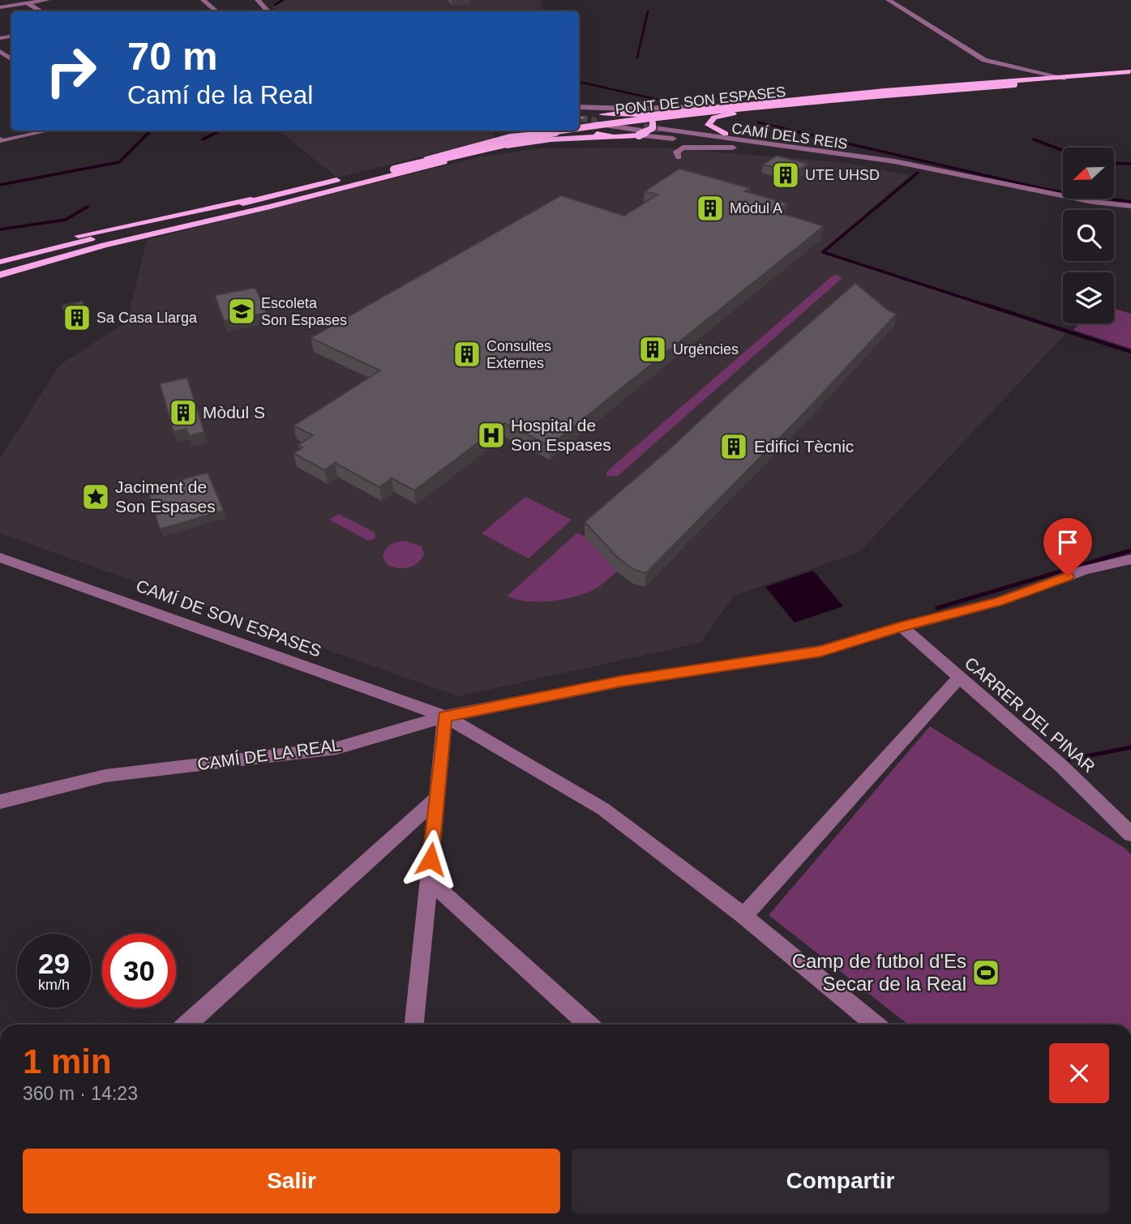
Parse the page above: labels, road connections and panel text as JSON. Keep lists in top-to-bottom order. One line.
{"streets":{"main road":["PONT DE SON ESPASES"],"street":["CAMÍ DELS REIS","CAMÍ DE SON ESPASES","CARRER DEL PINAR","CAMÍ DE LA REAL"]},"crossings":[["CAMÍ DE SON ESPASES","CAMÍ DE LA REAL"],["CARRER DEL PINAR","CAMÍ DE LA REAL"]],"places":{"building":["UTE UHSD","Mòdul A","Sa Casa Llarga","Urgències","Consultes Externes","Mòdul S","Edifici Tècnic"],"school or university":["Escoleta Son Espases"],"hospital":["Hospital de Son Espases"],"place":["Jaciment de Son Espases"],"sports":["Camp de futbol d'Es Secar de la Real"]},"north":"left","page":{"turn":["70 m","Camí de la Real"],"speed":"29 km/h","limit":"30","heading":["1 min","360 m · 14:23"],"buttons":["Salir","Compartir"]}}
